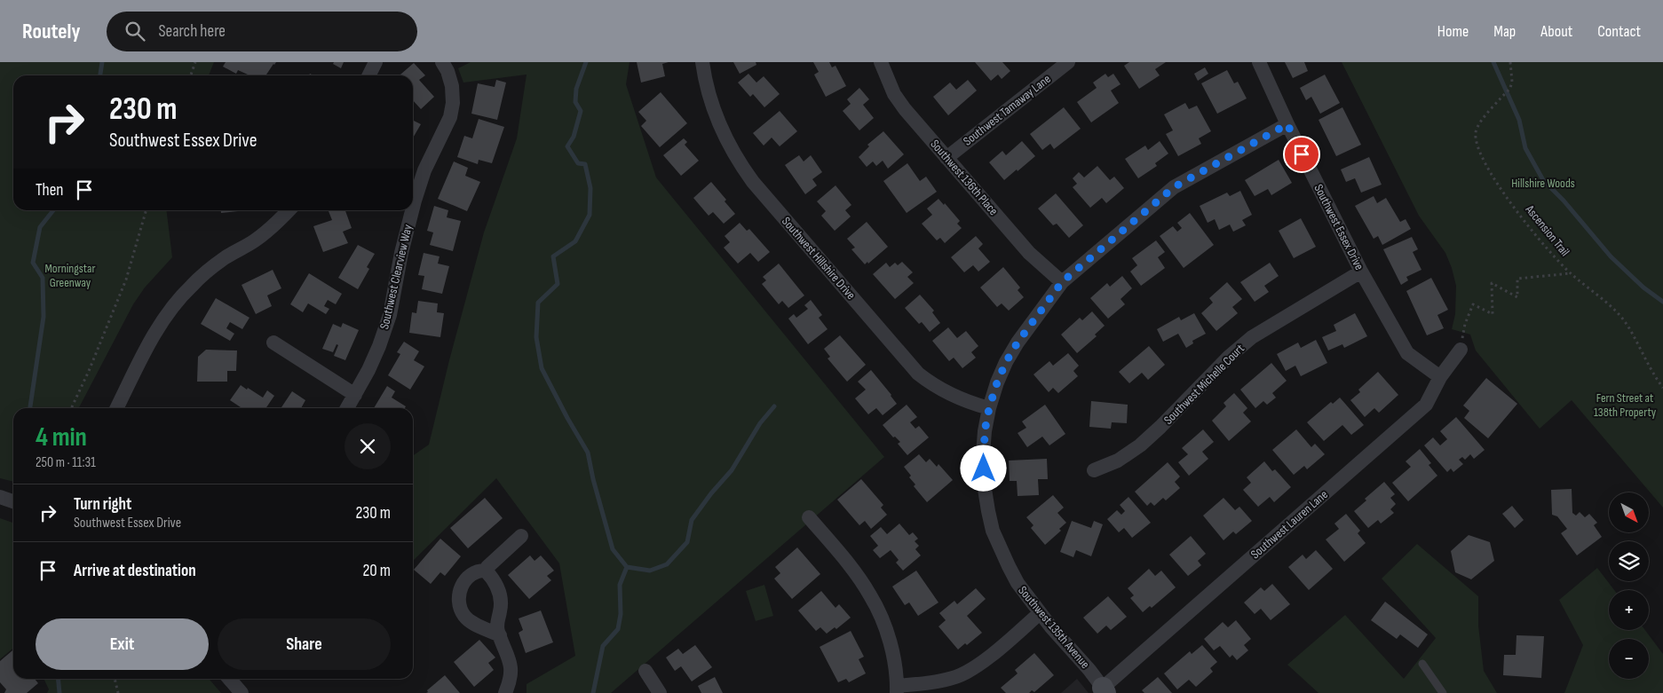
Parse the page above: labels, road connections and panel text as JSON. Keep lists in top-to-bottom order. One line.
{"streets":{"street":["Southwest Tamaway Lane","Southwest 136th Place","Southwest Essex Drive","Southwest Hillshire Drive","Southwest Clearview Way","Southwest Michelle Court","Southwest Lauren Lane","Southwest 135th Avenue"],"path":["Ascension Trail"]},"crossings":[["Southwest Tamaway Lane","Southwest 136th Place"],["Southwest 136th Place","Southwest 135th Avenue"],["Southwest Essex Drive","Southwest Michelle Court"],["Southwest Essex Drive","Southwest Lauren Lane"],["Southwest Essex Drive","Southwest 135th Avenue"],["Ascension Trail","Southwest Lauren Lane"],["Southwest Hillshire Drive","Southwest 135th Avenue"],["Southwest Lauren Lane","Southwest 135th Avenue"]],"parks":["Hillshire Woods","Morningstar Greenway","Fern Street at 138th Property"],"north":"bottom right","page":{"header":"Routely","search":"Search here","nav":["Home","Map","About","Contact"],"turn":["230 m","Southwest Essex Drive"],"then":"Then","heading":["4 min","250 m · 11:31"],"list":[{"name":"Turn right","note":"Southwest Essex Drive","value":"230 m"},{"name":"Arrive at destination","value":"20 m"}],"map_buttons":["+","−"],"buttons":["Exit","Share"]}}
